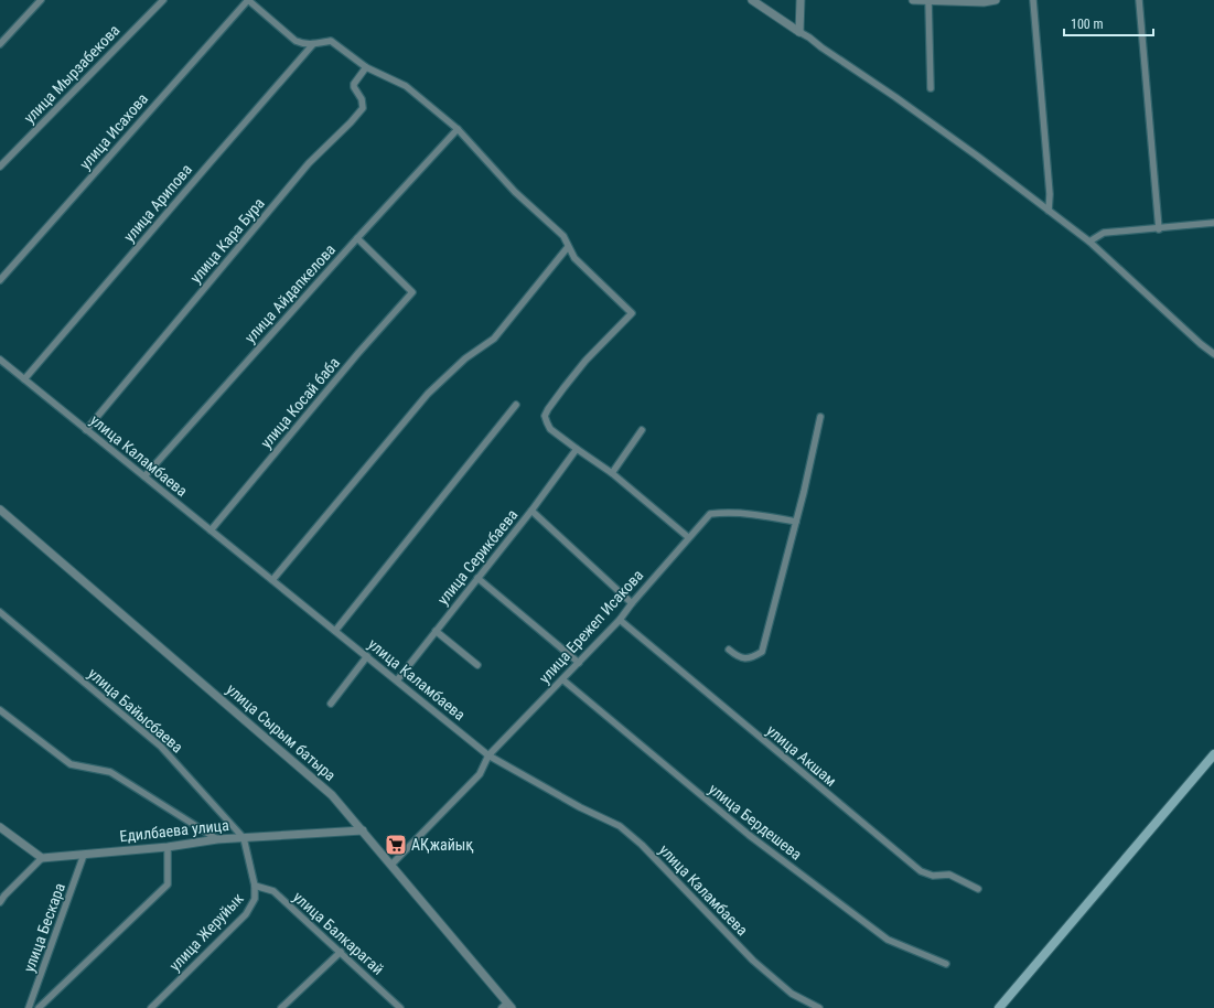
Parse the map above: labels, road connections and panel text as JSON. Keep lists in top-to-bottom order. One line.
{"streets":{"street":["улица Мырзабекова","улица Исахова","улица Арипова","улица Кара Бура","улица Айдапкелова","улица Косай баба","улица Каламбаева","улица Серикбаева","улица Ережеп Исакова","улица Байысбаева","улица Сырым батыра","улица Акшам","улица Бердешева","Едилбаева улица","улица Бескара","улица Жеруйык","улица Балкарагай"]},"crossings":[["улица Арипова","улица Каламбаева"],["улица Кара Бура","улица Каламбаева"],["улица Айдапкелова","улица Косай баба"],["улица Айдапкелова","улица Каламбаева"],["улица Косай баба","улица Каламбаева"],["улица Каламбаева","улица Серикбаева"],["улица Каламбаева","улица Ережеп Исакова"],["улица Ережеп Исакова","улица Сырым батыра"],["улица Ережеп Исакова","улица Акшам"],["улица Ережеп Исакова","улица Бердешева"],["улица Байысбаева","Едилбаева улица"],["улица Байысбаева","улица Жеруйык"],["улица Сырым батыра","Едилбаева улица"],["Едилбаева улица","улица Бескара"],["Едилбаева улица","улица Жеруйык"],["улица Жеруйык","улица Балкарагай"]],"places":{"supermarket":["АҚжайық"]},"scale_bar":"100 m"}
